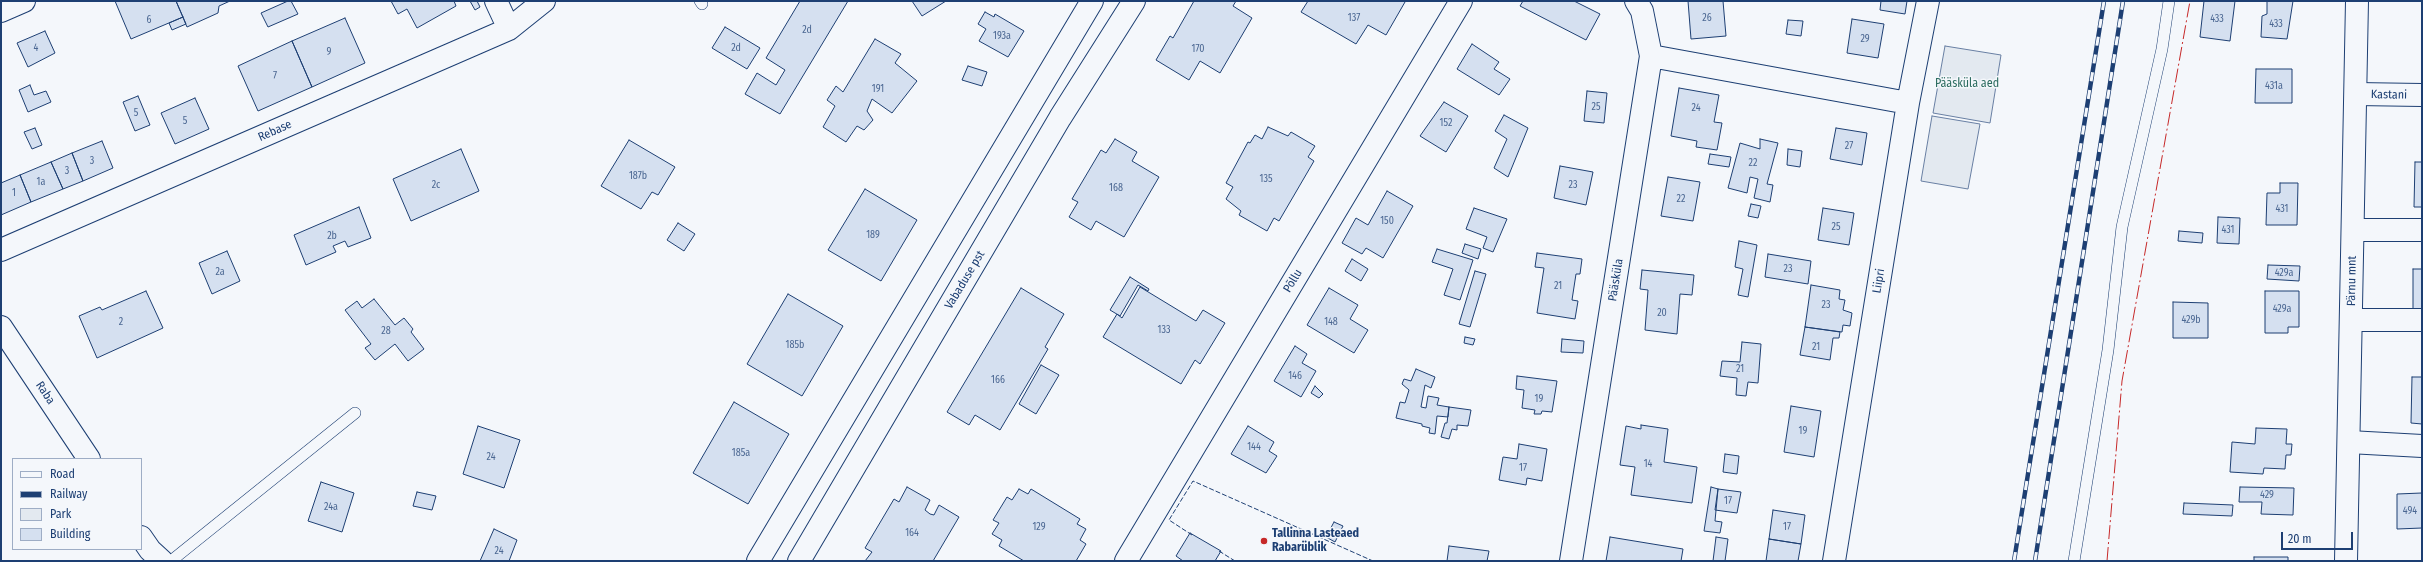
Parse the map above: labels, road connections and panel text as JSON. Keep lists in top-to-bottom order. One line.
{"streets":{"main road":["Kastani","Rebase","Vabaduse pst","Pääsküla","Põllu","Liipri","Pärnu mnt","Raba"]},"crossings":[["Kastani","Pärnu mnt"]],"parks":["Pääsküla aed"],"places":["Tallinna Lasteaed Rabarüblik"],"house_numbers":["137","26","433","6","433","2d","193a","29","4","2d","170","9","7","431a","191","25","24","5","5","152","27","3","22","3","187b","135","1a","2c","23","168","1","22","431","150","25","431","189","2b","23","2a","429a","21","23","429a","20","429b","2","148","133","28","185b","21","21","146","166","19","19","144","185a","24","14","17","429","17","24a","494","129","17","164","24"],"legend":["Road","Railway","Park","Building"],"scale_bar":"20 m"}
